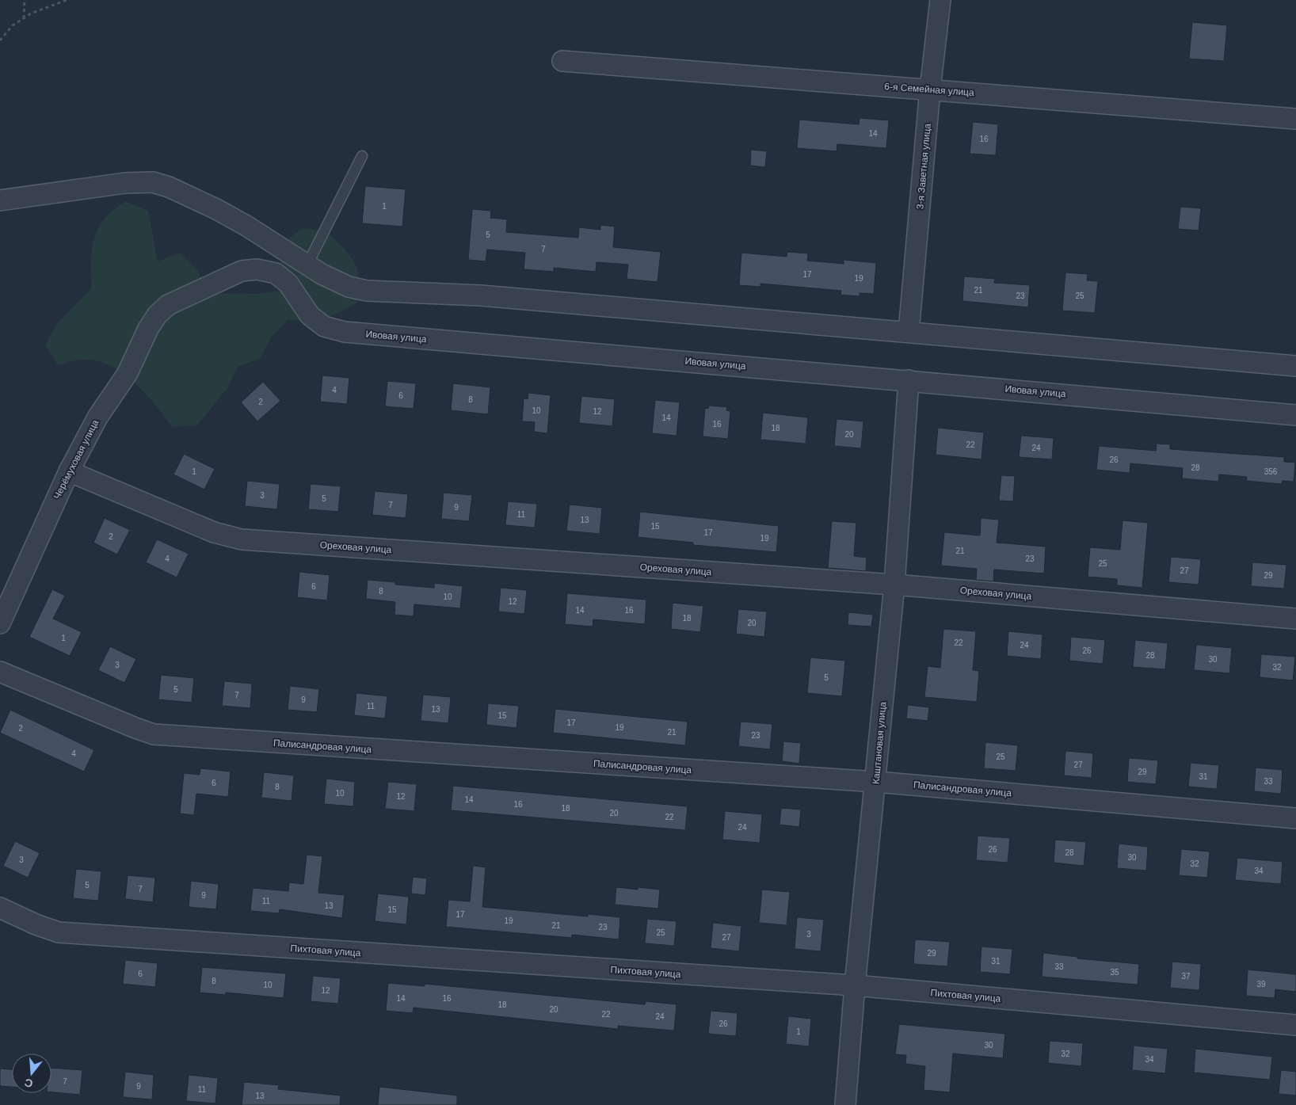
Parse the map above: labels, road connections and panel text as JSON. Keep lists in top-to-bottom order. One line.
{"streets":{"street":["6-я Семейная улица","3-я Заветная улица","Ивовая улица","Черёмуховая улица","Ореховая улица","Каштановая улица","Палисандровая улица","Пихтовая улица"]},"crossings":[["6-я Семейная улица","3-я Заветная улица"],["Ивовая улица","Черёмуховая улица"],["Ивовая улица","Каштановая улица"],["Черёмуховая улица","Ореховая улица"],["Ореховая улица","Каштановая улица"],["Каштановая улица","Палисандровая улица"],["Каштановая улица","Пихтовая улица"]],"house_numbers":["14","16","1","5","7","17","19","21","23","25","4","6","8","2","10","12","14","16","18","20","22","24","26","28","1","356","3","5","7","9","11","13","15","17","2","19","21","4","23","25","27","29","6","8","10","12","14","16","18","20","1","22","24","26","28","30","3","32","5","5","7","9","11","13","15","17","19","2","21","23","4","25","27","29","31","33","6","8","10","12","14","16","18","20","22","24","26","28","30","3","32","34","5","7","9","11","13","15","17","19","21","23","25","3","27","29","31","33","35","6","37","8","39","10","12","14","16","18","20","22","24","26","1","30","32","34","7","9","11","13"],"north":"bottom"}
